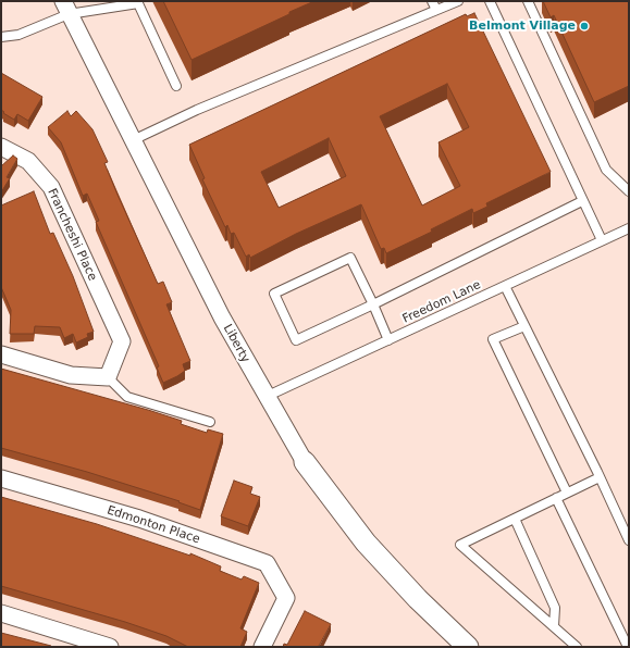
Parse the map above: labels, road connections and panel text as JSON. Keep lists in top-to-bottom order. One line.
{"streets":{"street":["Francheshi Place","Liberty","Edmonton Place"],"lane":["Freedom Lane"]},"crossings":[["Freedom Lane","Liberty"]],"places":["Belmont Village"]}
